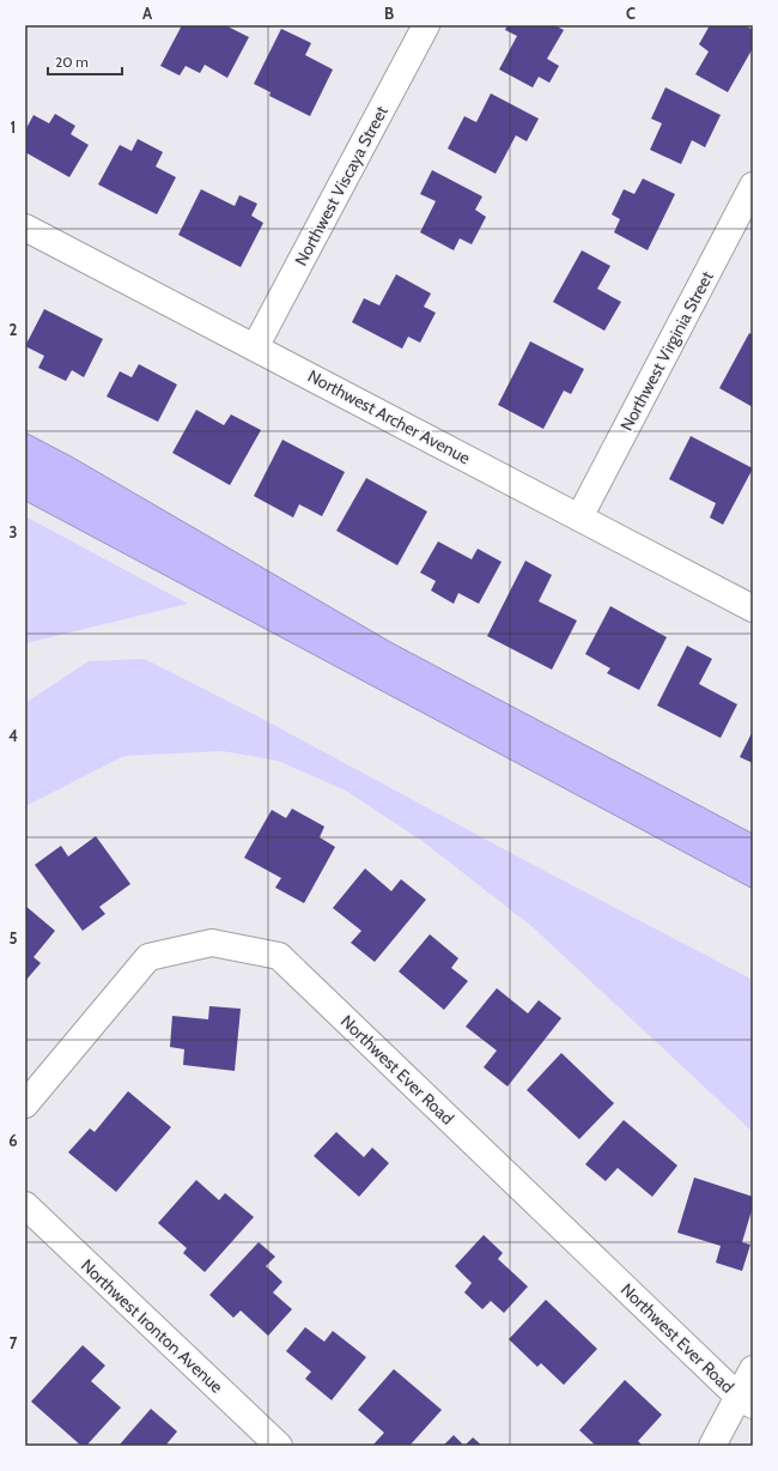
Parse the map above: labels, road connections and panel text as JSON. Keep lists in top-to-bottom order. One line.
{"streets":{"street":["Northwest Viscaya Street","Northwest Virginia Street","Northwest Archer Avenue","Northwest Ever Road","Northwest Ironton Avenue"]},"crossings":[["Northwest Viscaya Street","Northwest Archer Avenue"],["Northwest Virginia Street","Northwest Archer Avenue"]],"scale_bar":"20 m","grid":{"columns":["A","B","C"],"rows":["1","2","3","4","5","6","7"]}}
